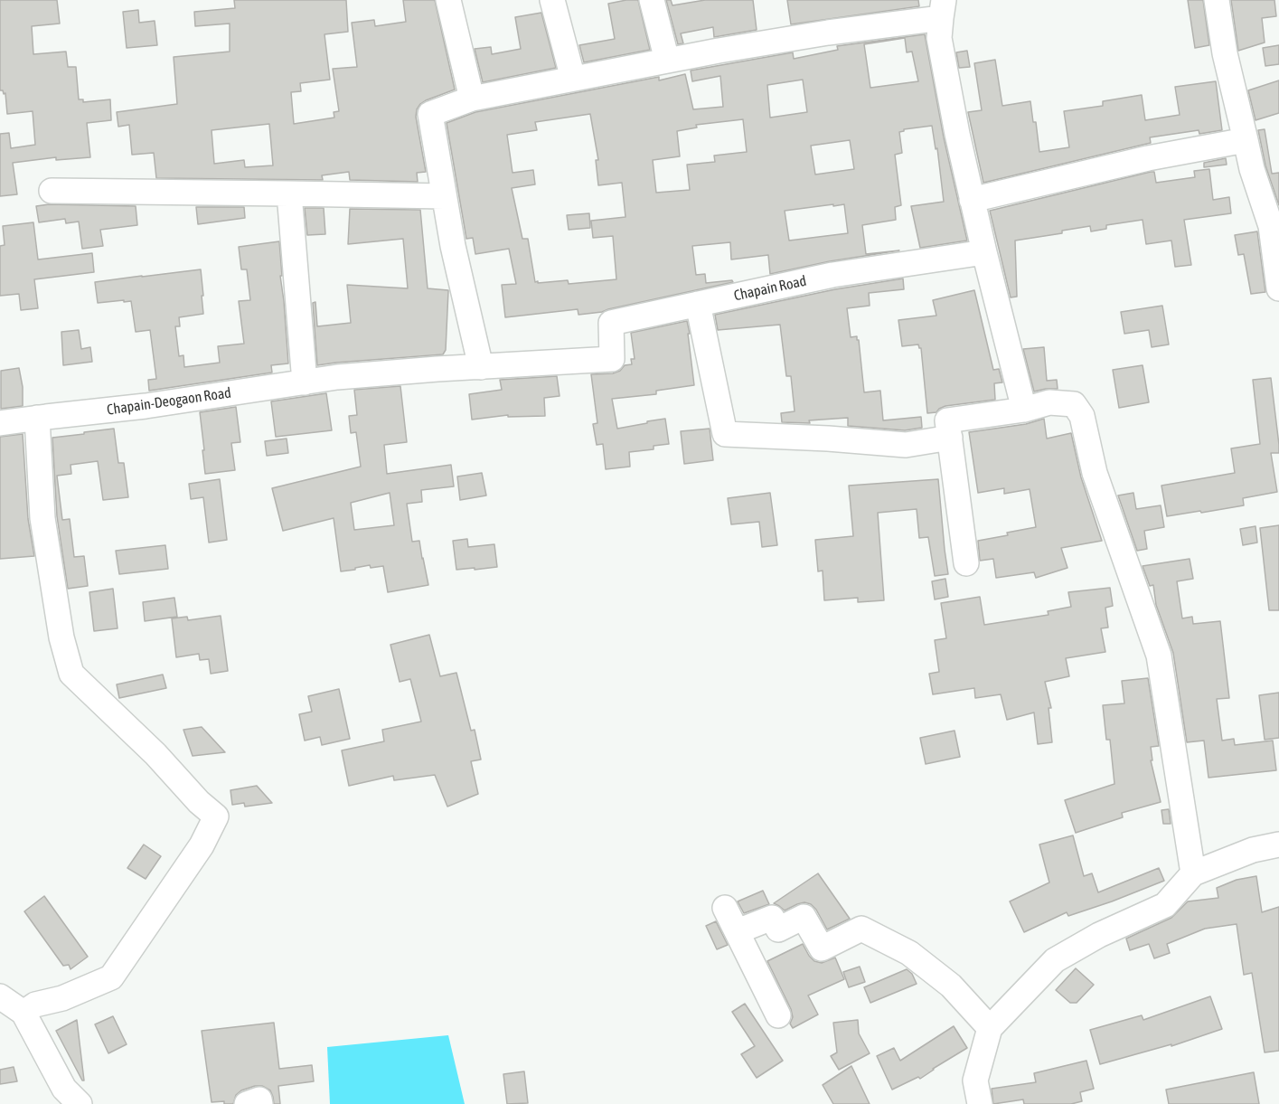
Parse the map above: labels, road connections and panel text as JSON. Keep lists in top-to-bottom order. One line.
{"streets":{"street":["Chapain Road","Chapain-Deogaon Road"]},"crossings":[["Chapain Road","Chapain-Deogaon Road"]]}
